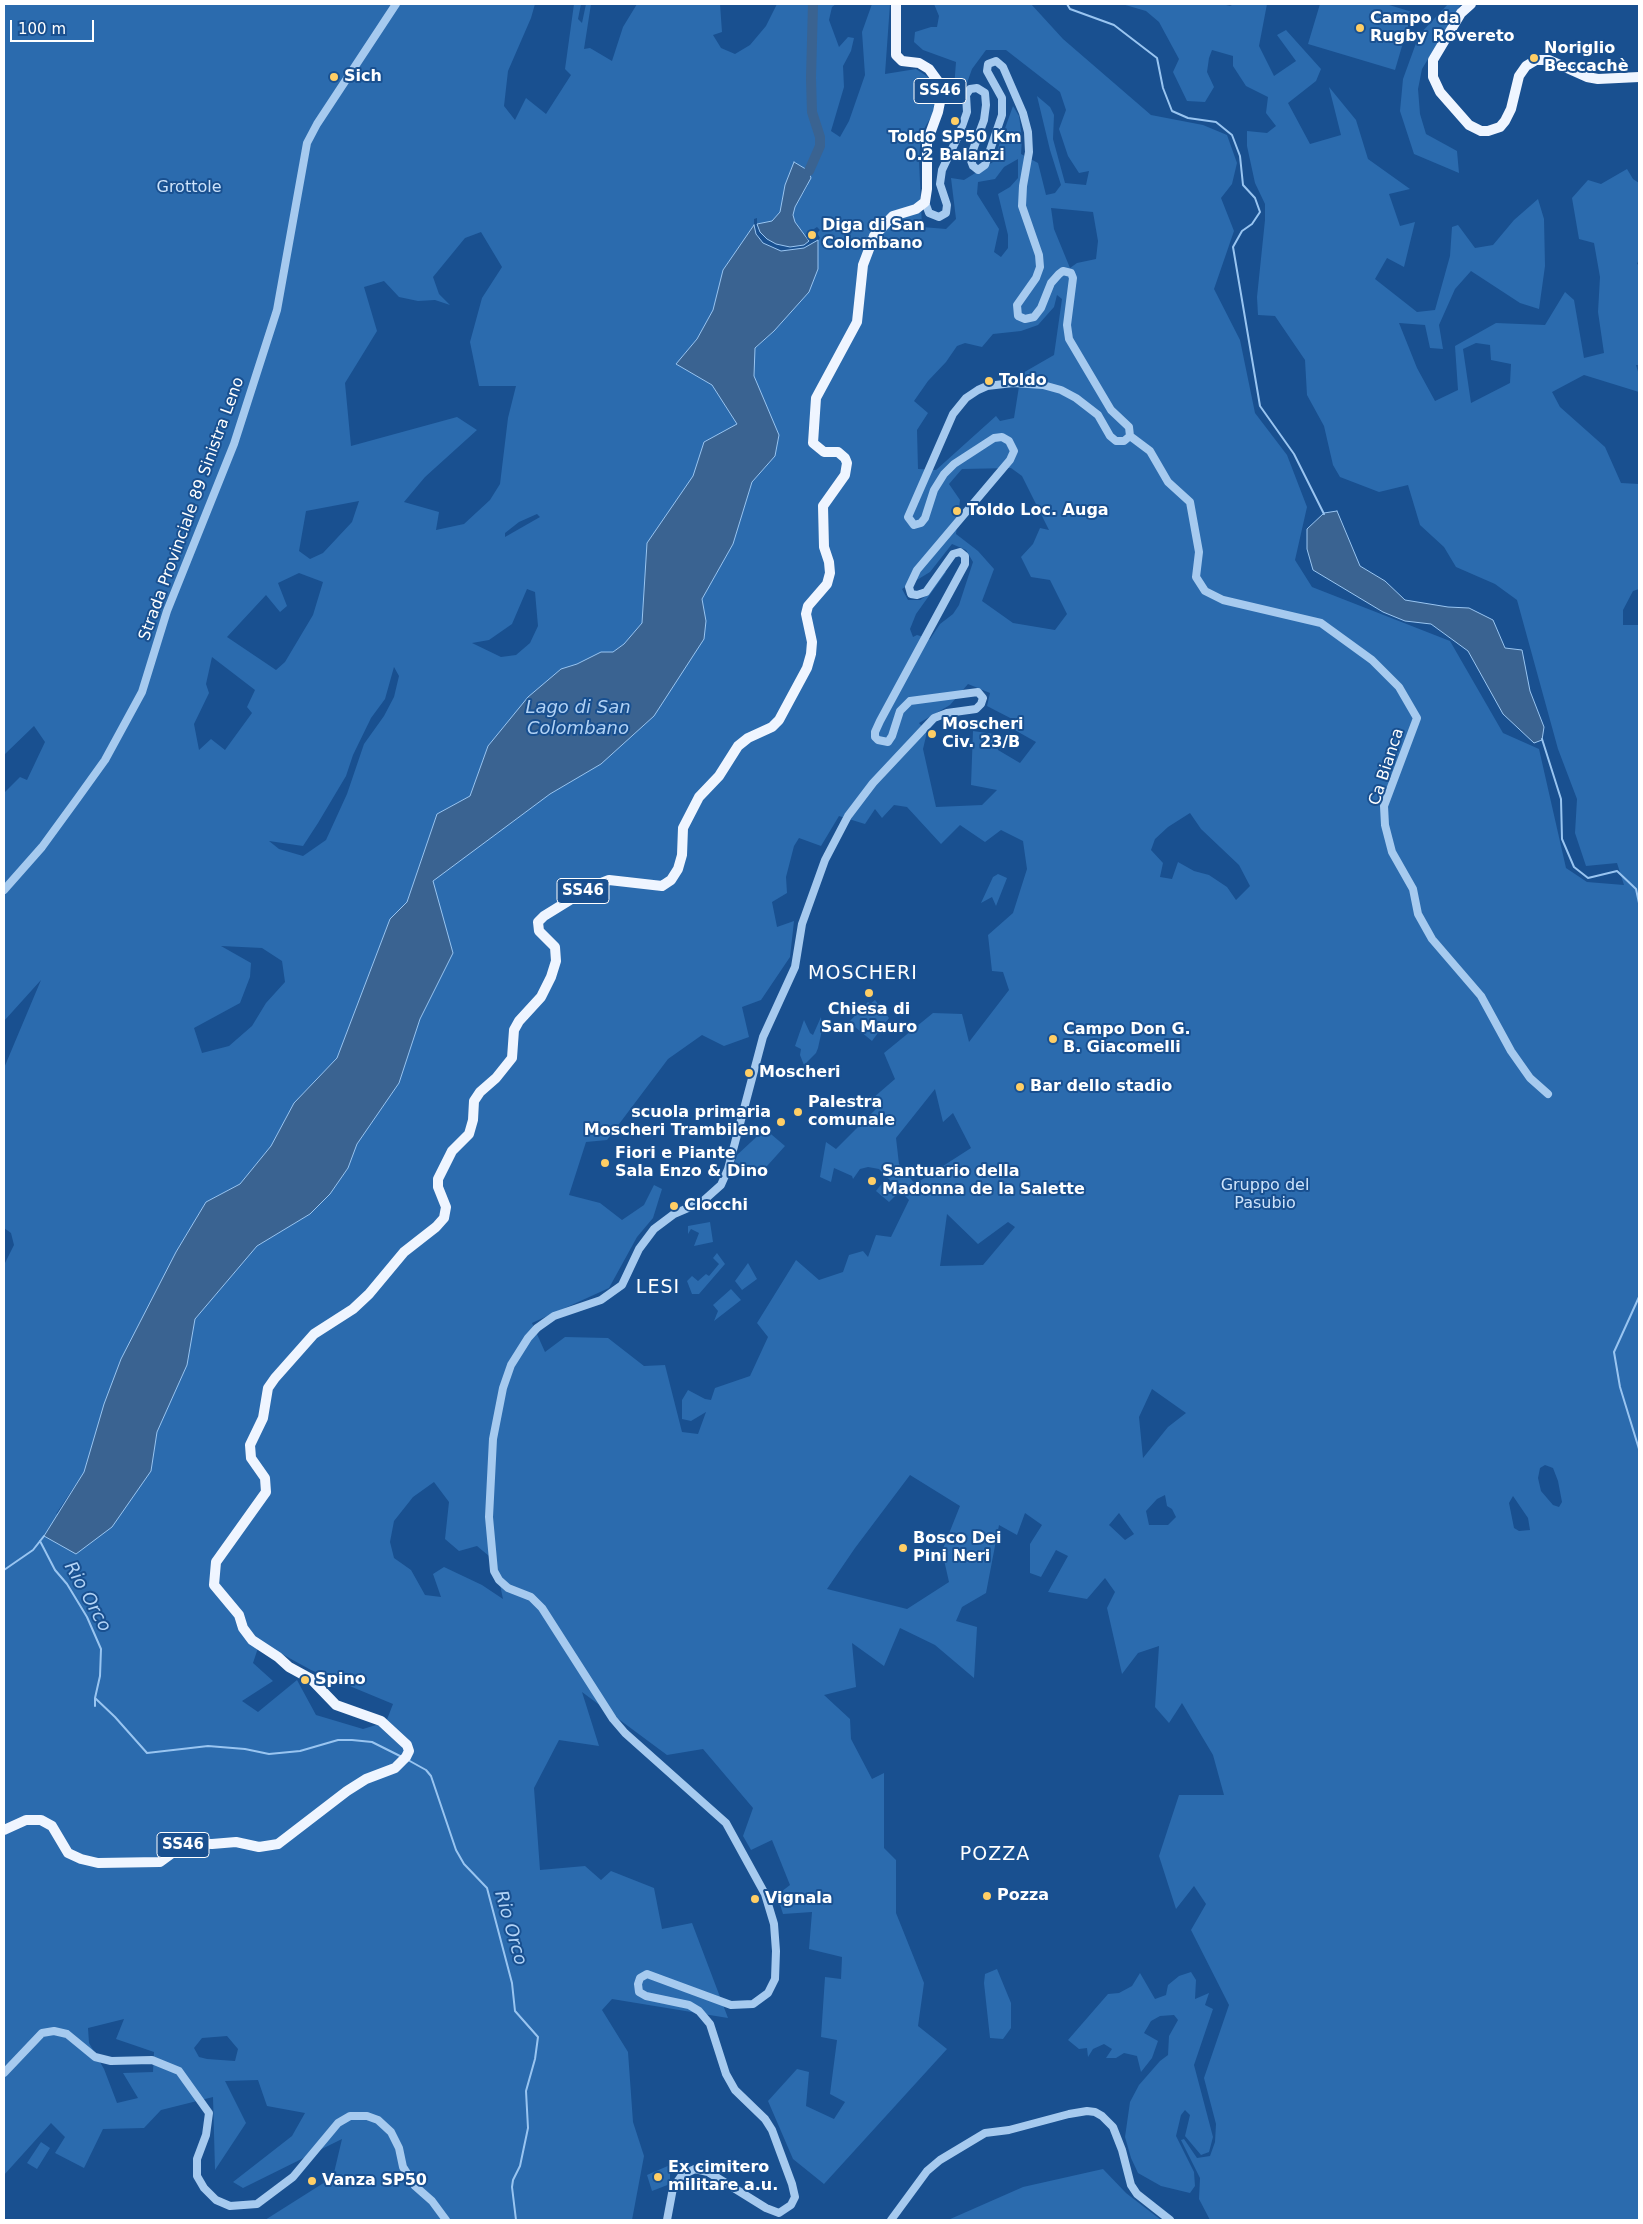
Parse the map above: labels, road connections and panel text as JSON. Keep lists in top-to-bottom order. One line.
{"streets":{"main road":["SS46"],"street":["Strada Provinciale 89 Sinistra Leno","Ca Bianca"]},"districts":["MOSCHERI","LESI","POZZA"],"water":["Lago di San Colombano","Rio Orco"],"parks":["Grottole","Gruppo del Pasubio"],"places":["Campo da Rugby Rovereto","Noriglio Beccachè","Sich","Toldo SP50 Km 0.2 Balanzi","Diga di San Colombano","Toldo","Toldo Loc. Auga","Moscheri Civ. 23/B","Chiesa di San Mauro","Campo Don G. B. Giacomelli","Moscheri","Bar dello stadio","Palestra comunale","scuola primaria Moscheri Trambileno","Fiori e Piante Sala Enzo & Dino","Santuario della Madonna de la Salette","Clocchi","Bosco Dei Pini Neri","Spino","Pozza","Vignala","Ex cimitero militare a.u.","Vanza SP50"],"scale_bar":"100 m"}
